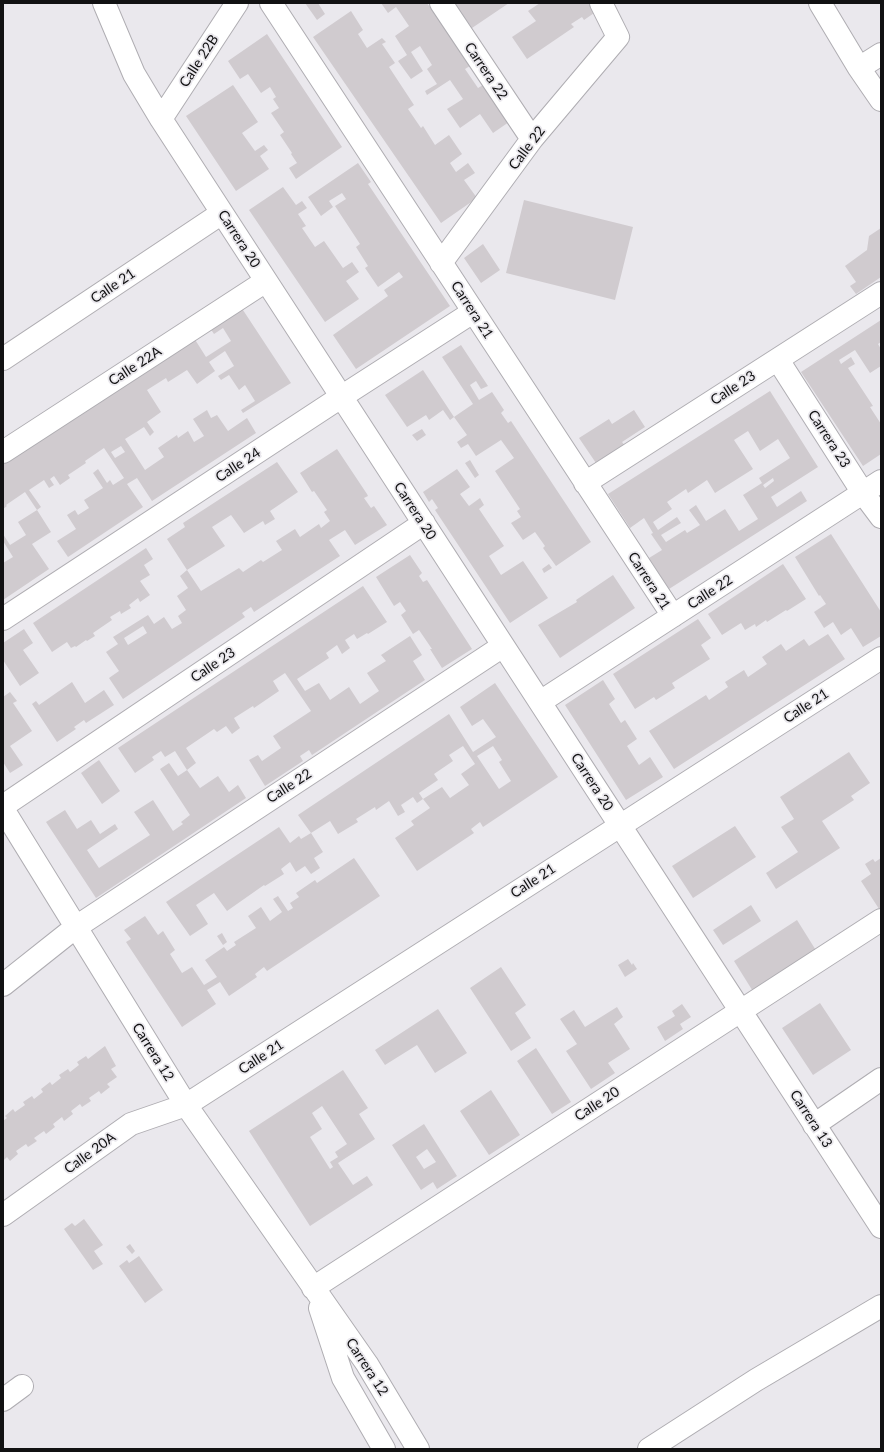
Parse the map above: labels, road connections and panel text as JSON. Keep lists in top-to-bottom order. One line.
{"streets":{"street":["Calle 22B","Carrera 22","Calle 22","Carrera 20","Calle 21","Carrera 21","Calle 22A","Calle 23","Carrera 23","Calle 24","Carrera 12","Calle 20","Carrera 13","Calle 20A"]},"crossings":[["Calle 22B","Carrera 20"],["Carrera 22","Calle 22"],["Calle 22","Carrera 20"],["Calle 22","Carrera 21"],["Calle 22","Carrera 23"],["Calle 22","Carrera 12"],["Carrera 20","Calle 21"],["Carrera 20","Calle 22A"],["Carrera 20","Calle 23"],["Carrera 20","Calle 24"],["Carrera 20","Calle 20"],["Carrera 20","Carrera 13"],["Calle 21","Carrera 12"],["Calle 21","Calle 20A"],["Carrera 21","Calle 23"],["Carrera 21","Calle 24"],["Calle 23","Carrera 23"],["Calle 23","Carrera 12"],["Carrera 12","Calle 20"],["Carrera 12","Calle 20A"],["Calle 20","Carrera 13"]]}
